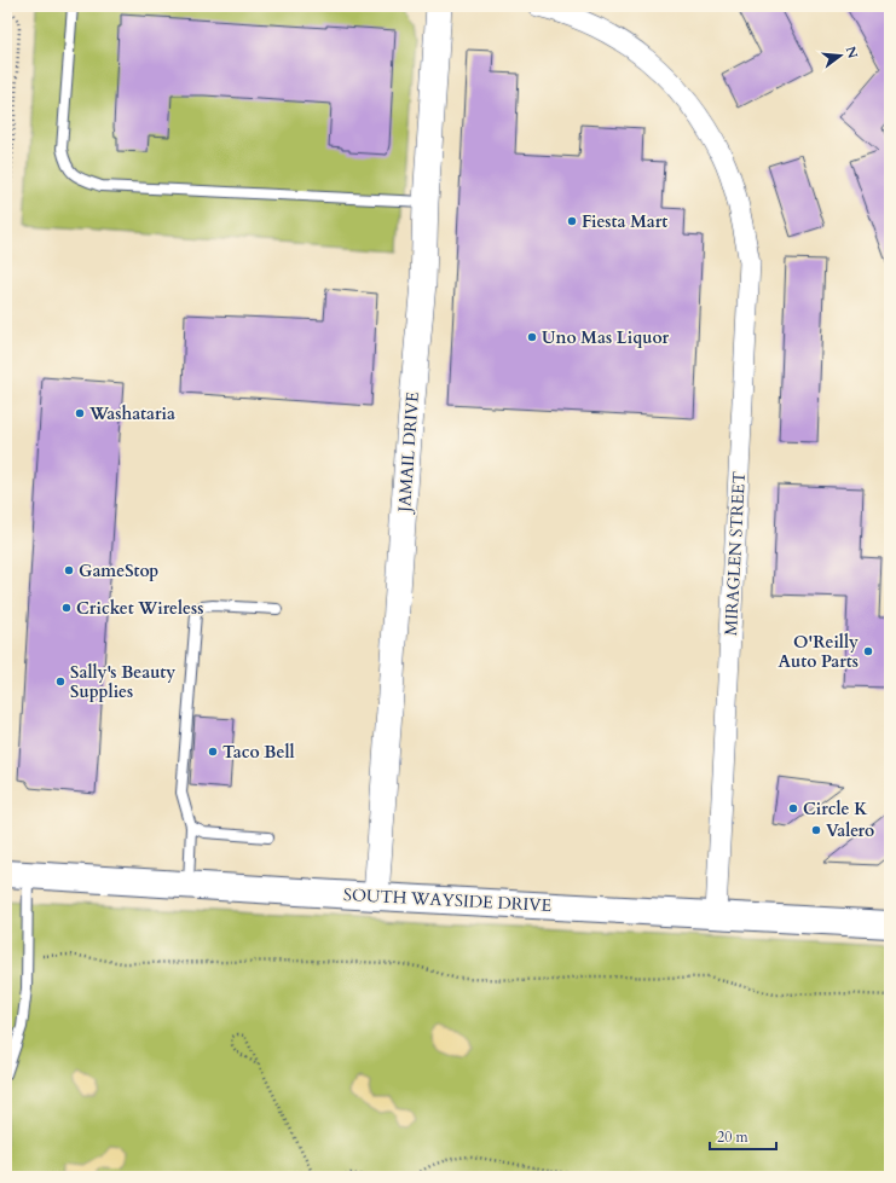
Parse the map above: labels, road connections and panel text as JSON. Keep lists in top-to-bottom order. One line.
{"streets":{"main road":["SOUTH WAYSIDE DRIVE"],"street":["JAMAIL DRIVE","MIRAGLEN STREET"]},"crossings":[["JAMAIL DRIVE","SOUTH WAYSIDE DRIVE"],["MIRAGLEN STREET","SOUTH WAYSIDE DRIVE"]],"places":["Fiesta Mart","Uno Mas Liquor","Washataria","GameStop","Cricket Wireless","O'Reilly Auto Parts","Sally's Beauty Supplies","Taco Bell","Circle K","Valero"],"scale_bar":"20 m","north":"right"}
